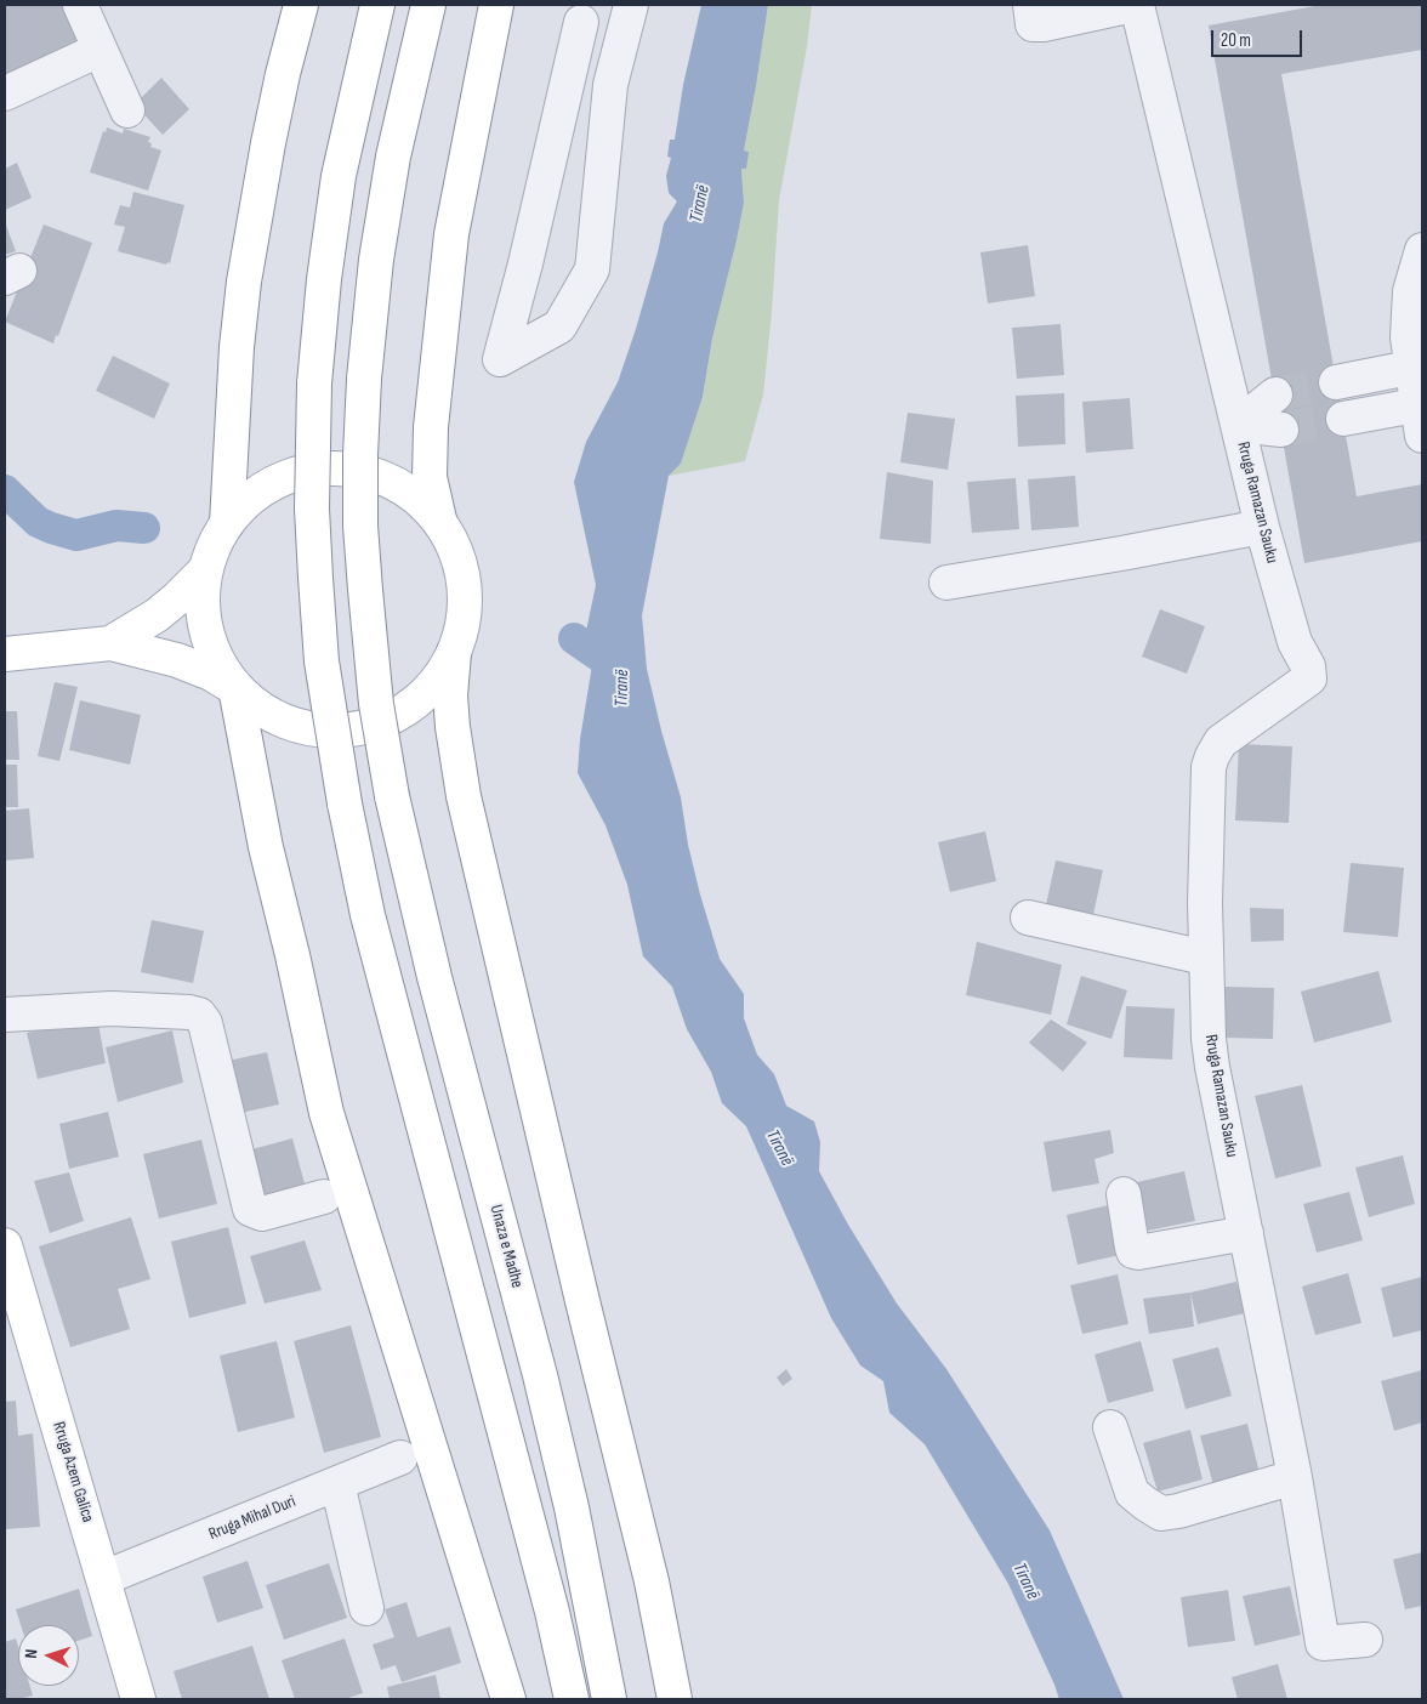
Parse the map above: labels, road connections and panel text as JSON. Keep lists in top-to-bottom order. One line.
{"streets":{"main road":["Unaza e Madhe","Rruga Azem Galica"],"street":["Rruga Ramazan Sauku","Rruga Mihal Duri"]},"crossings":[["Rruga Azem Galica","Rruga Mihal Duri"]],"water":["Tiranë"],"scale_bar":"20 m","north":"left"}
